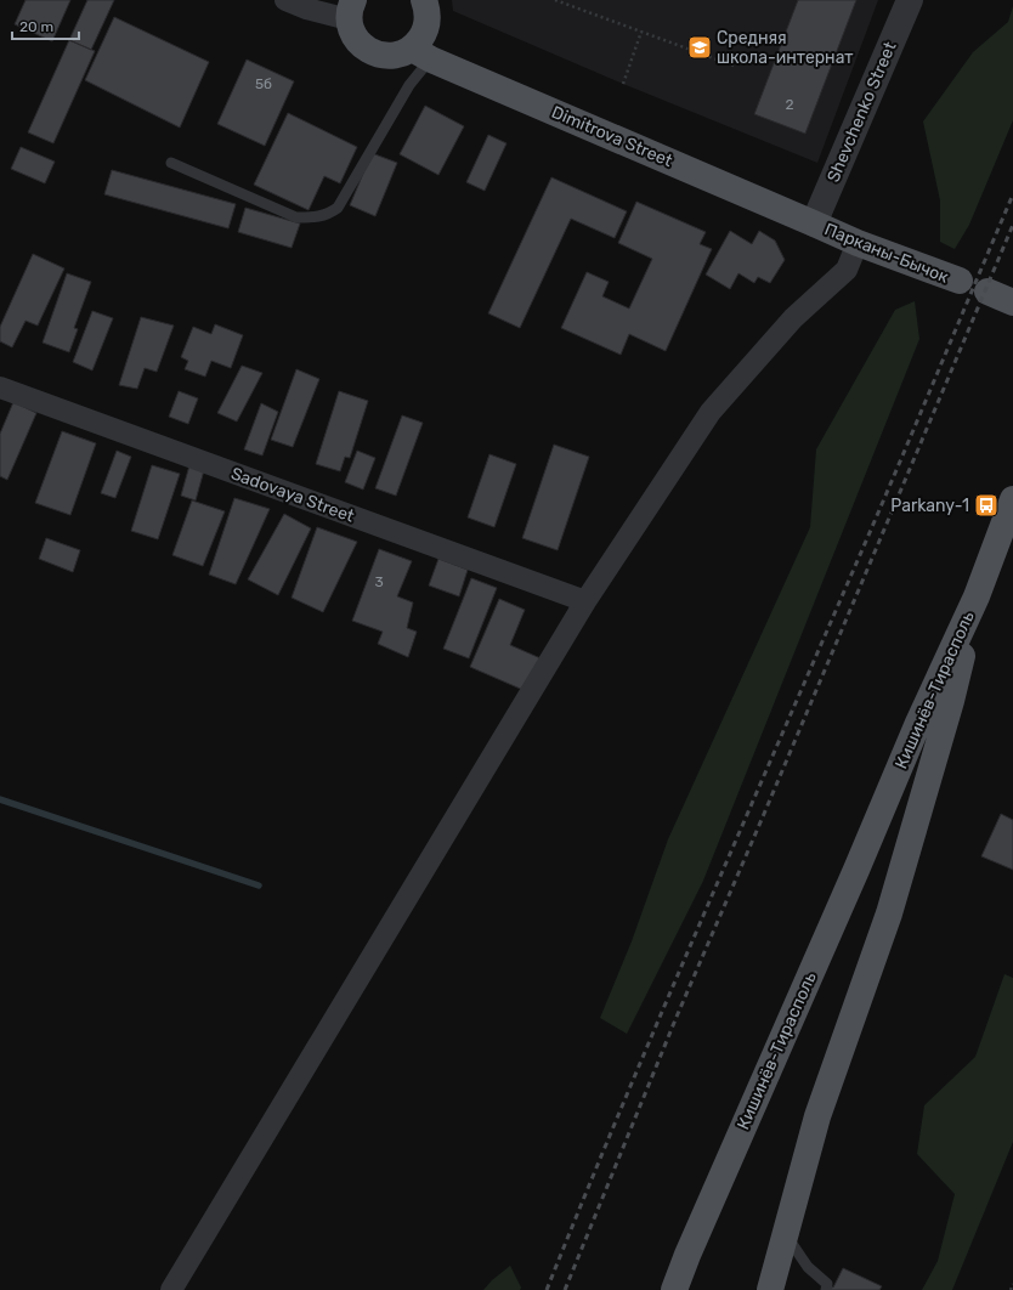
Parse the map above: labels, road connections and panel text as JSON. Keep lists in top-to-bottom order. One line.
{"streets":{"main road":["Dimitrova Street","Парканы-Бычок","Кишинёв-Тирасполь"],"street":["Shevchenko Street","Sadovaya Street"]},"crossings":[["Shevchenko Street","Dimitrova Street"],["Shevchenko Street","Парканы-Бычок"],["Dimitrova Street","Парканы-Бычок"]],"places":{"school or university":["Средняя школа-интернат"],"bus stop":["Parkany-1"]},"house_numbers":["5б","2","3"],"scale_bar":"20 m"}
